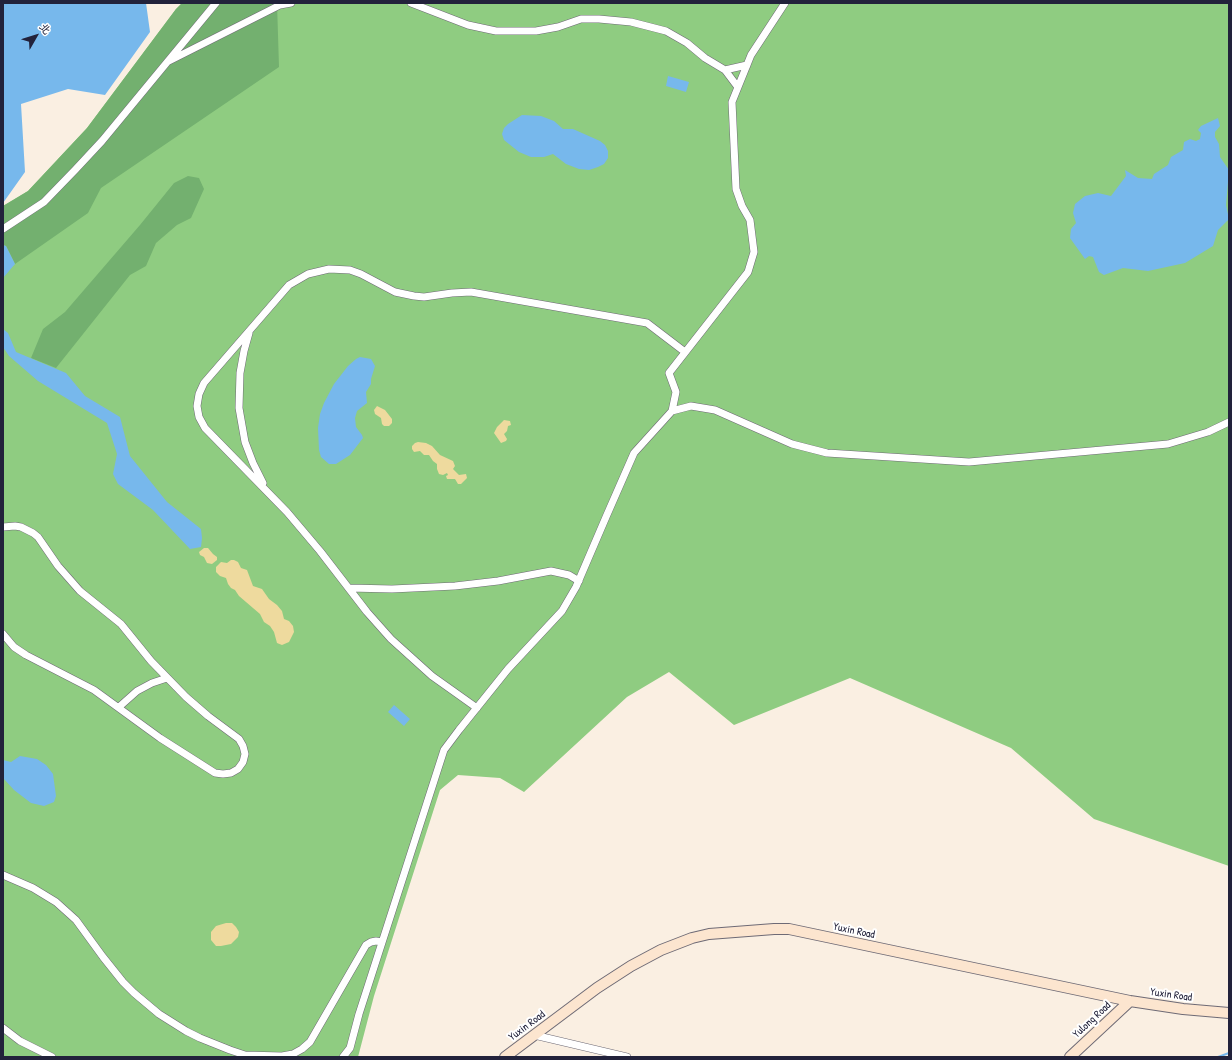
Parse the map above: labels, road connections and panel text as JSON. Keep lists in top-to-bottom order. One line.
{"streets":{"street":["Yuxin Road","Yulong Road"]},"crossings":[["Yuxin Road","Yulong Road"]],"north":"top right"}
